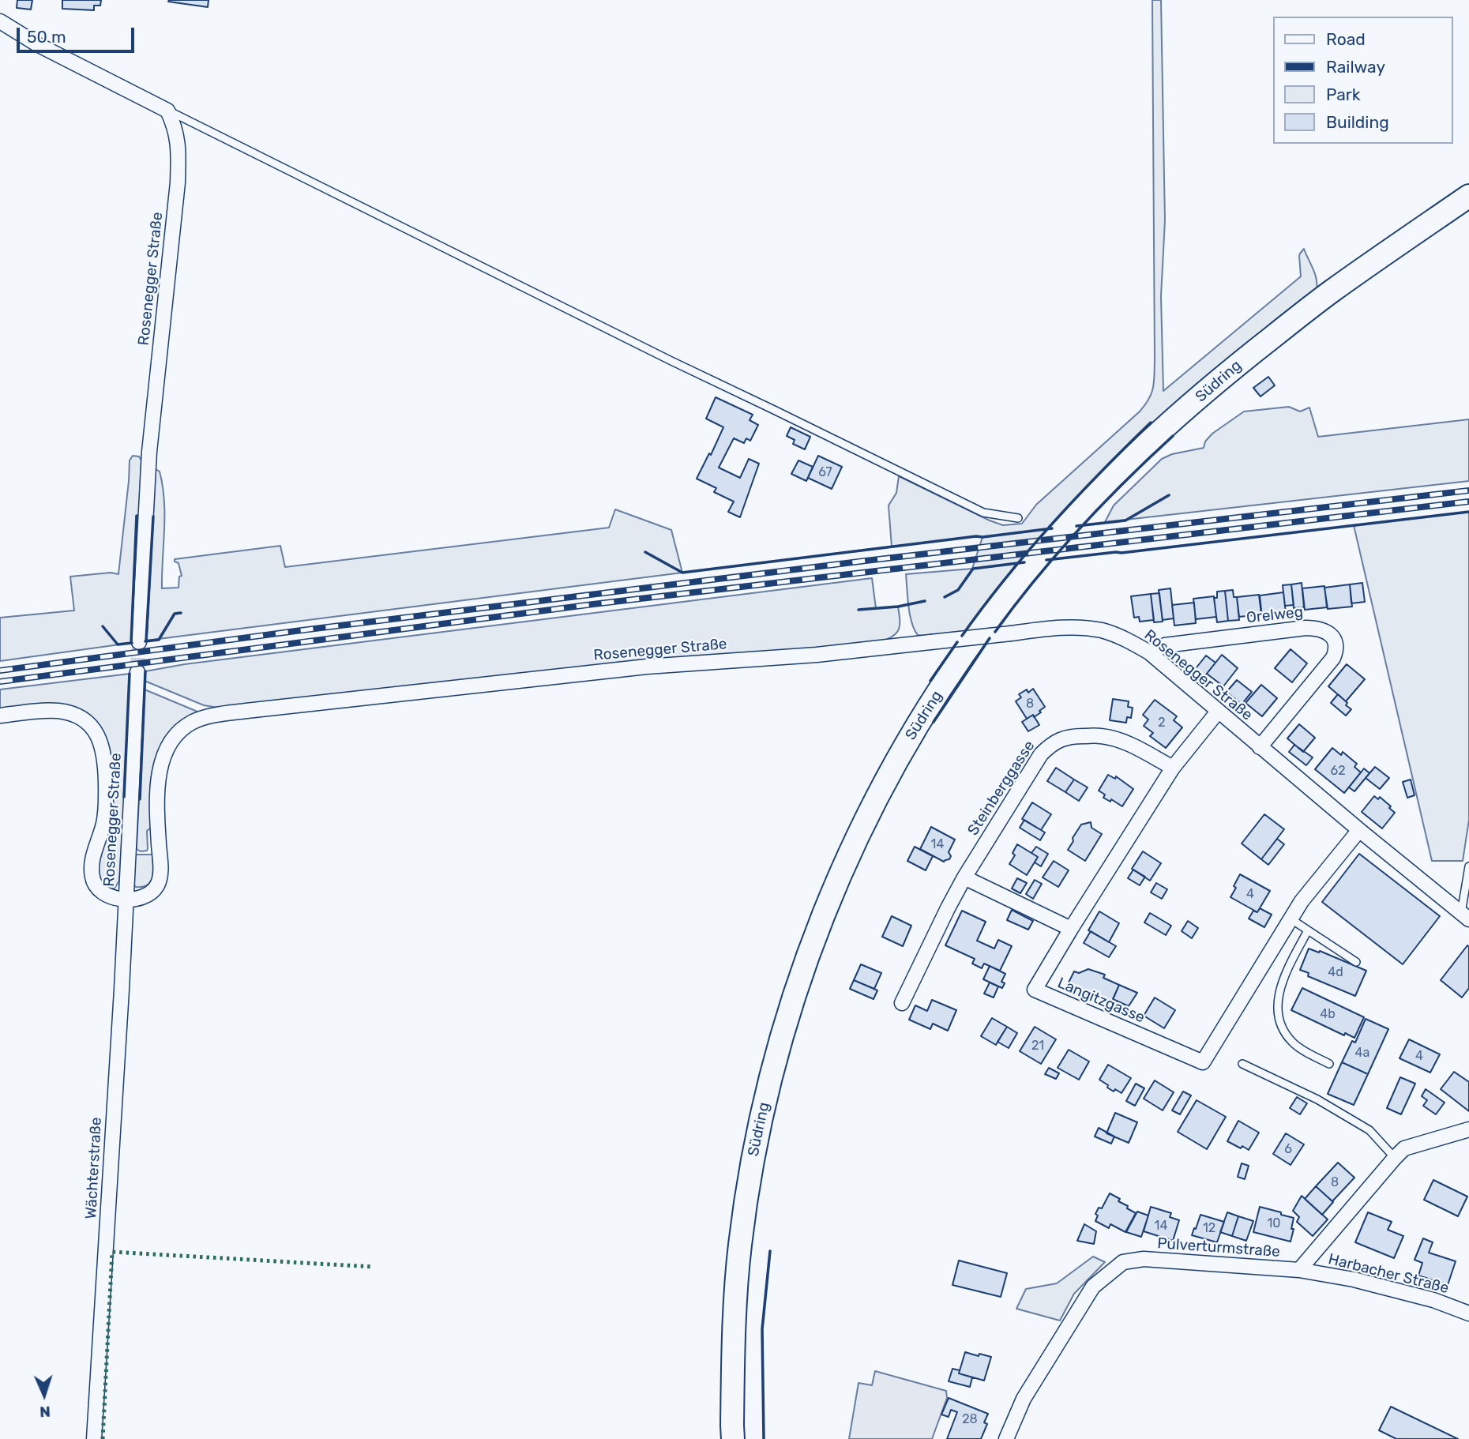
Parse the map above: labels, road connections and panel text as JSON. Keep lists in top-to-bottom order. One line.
{"streets":{"main road":["Südring"],"street":["Rosenegger Straße","Orelweg","Steinberggasse","Langitzgasse","Wächterstraße","Pulverturmstraße","Harbacher Straße"]},"crossings":[["Rosenegger Straße","Orelweg"],["Rosenegger Straße","Langitzgasse"],["Rosenegger Straße","Wächterstraße"],["Steinberggasse","Langitzgasse"],["Pulverturmstraße","Harbacher Straße"]],"house_numbers":["67","8","2","62","14","4","4d","4b","21","4a","4","6","8","10","14","12","28"],"legend":["Road","Railway","Park","Building"],"scale_bar":"50 m","north":"bottom"}
